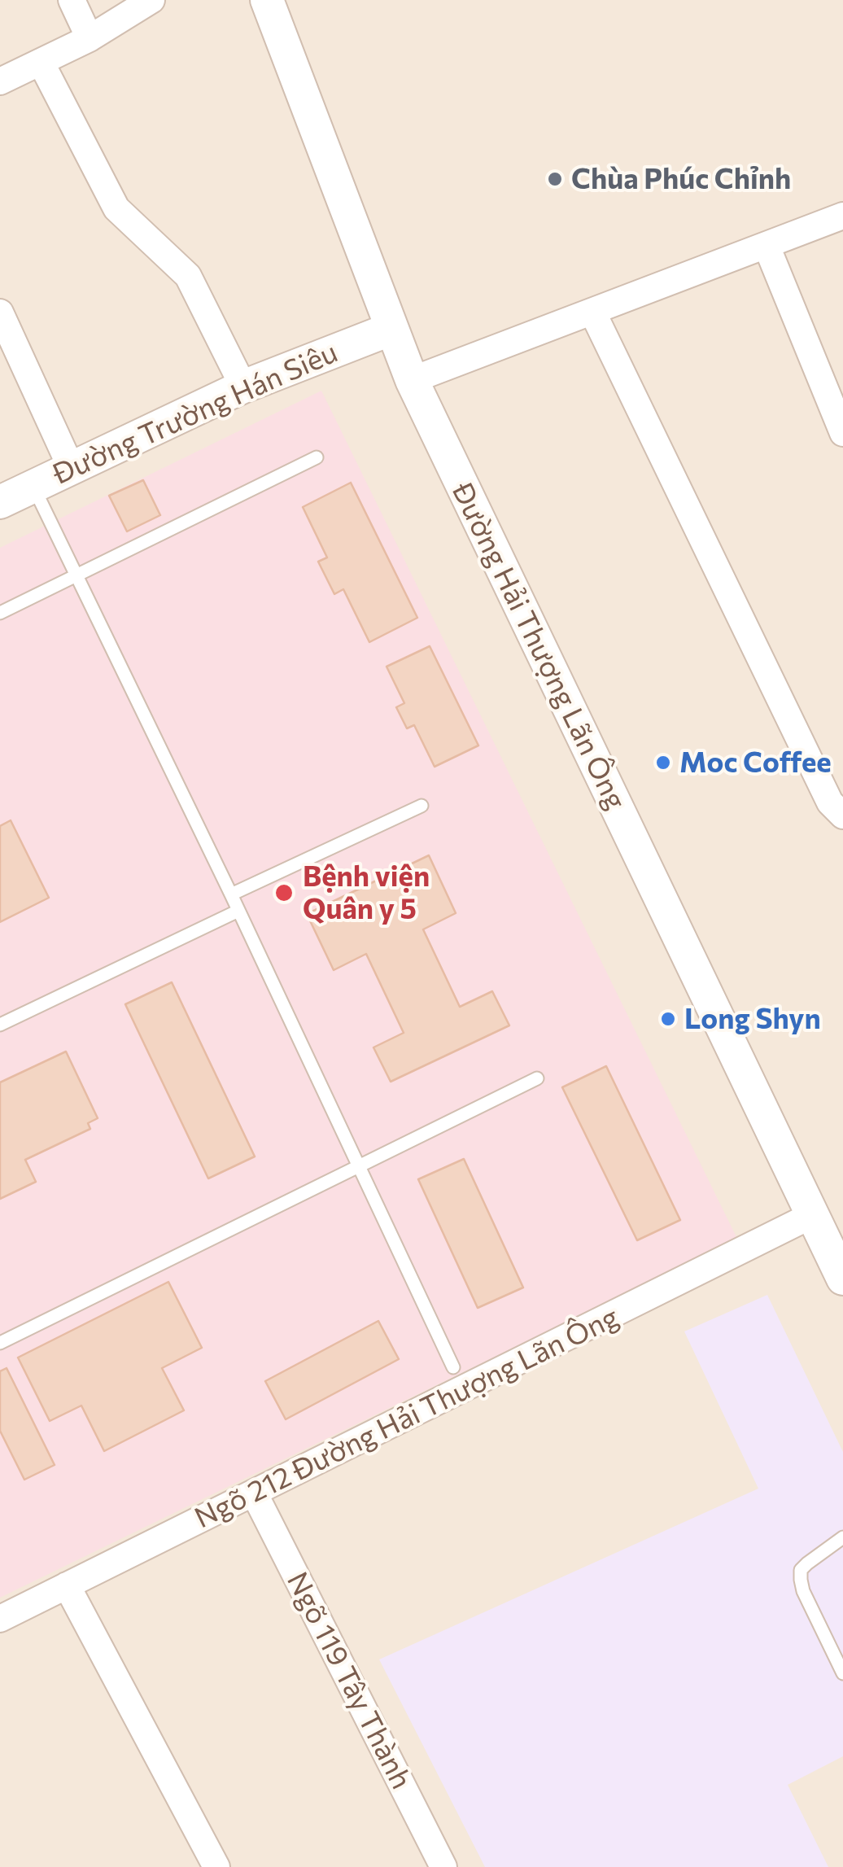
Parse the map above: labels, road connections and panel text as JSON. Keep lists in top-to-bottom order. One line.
{"streets":{"street":["Đường Trường Hán Siêu","Đường Hải Thượng Lãn Ông","Ngõ 212 Đường Hải Thượng Lãn Ông","Ngõ 119 Tây Thành"]},"crossings":[["Đường Trường Hán Siêu","Đường Hải Thượng Lãn Ông"],["Đường Hải Thượng Lãn Ông","Ngõ 212 Đường Hải Thượng Lãn Ông"],["Ngõ 212 Đường Hải Thượng Lãn Ông","Ngõ 119 Tây Thành"]],"places":["Chùa Phúc Chỉnh","Moc Coffee","Bệnh viện Quân y 5","Long Shyn"]}
